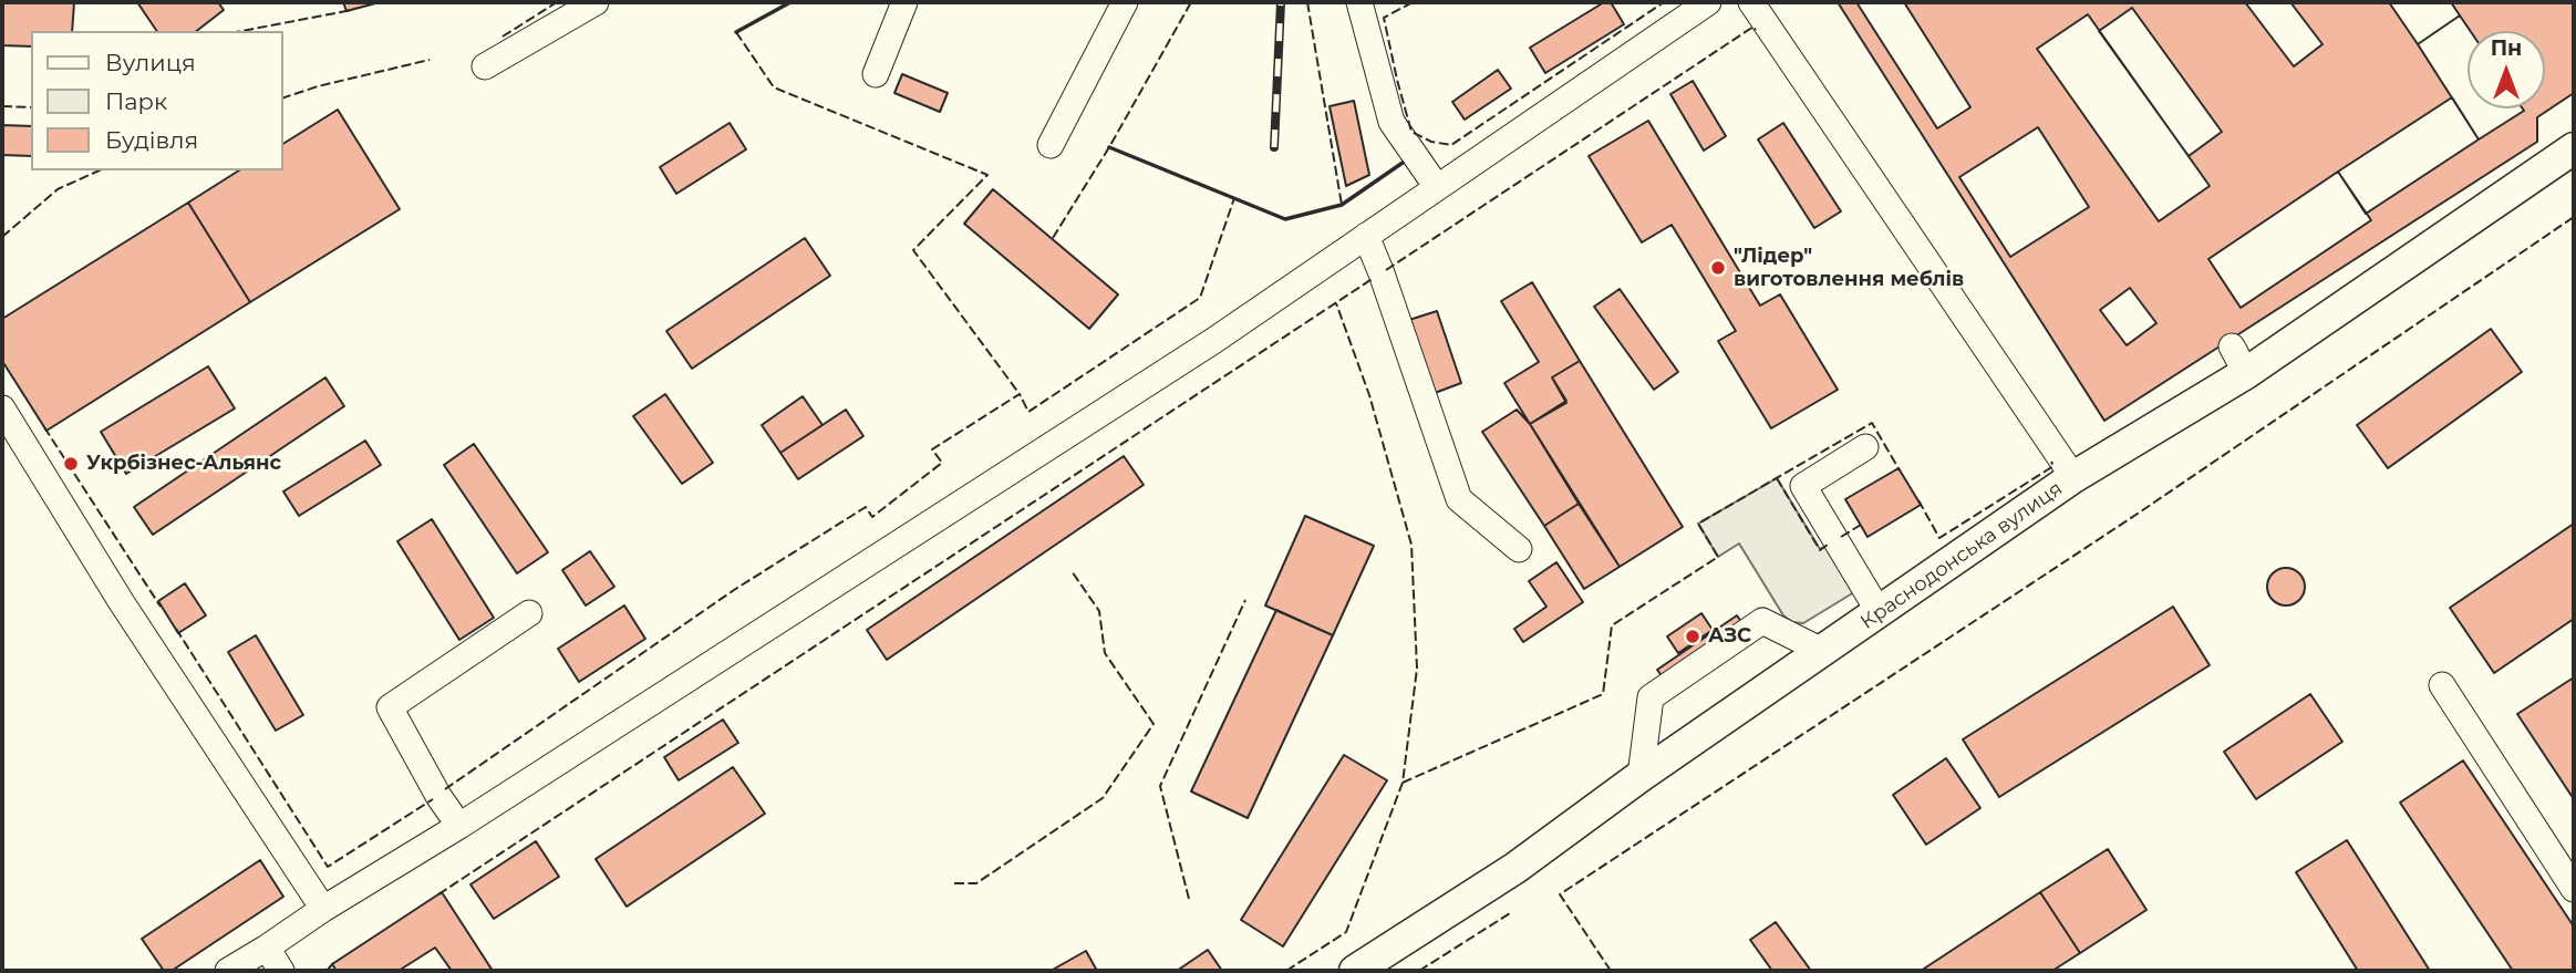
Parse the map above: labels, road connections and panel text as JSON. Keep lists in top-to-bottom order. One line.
{"streets":{"main road":["Краснодонська вулиця"]},"places":["\"Лідер\" виготовлення меблів","Укрбiзнес-Альянс","АЗС"],"legend":["Вулиця","Парк","Будівля"],"north":"top"}
